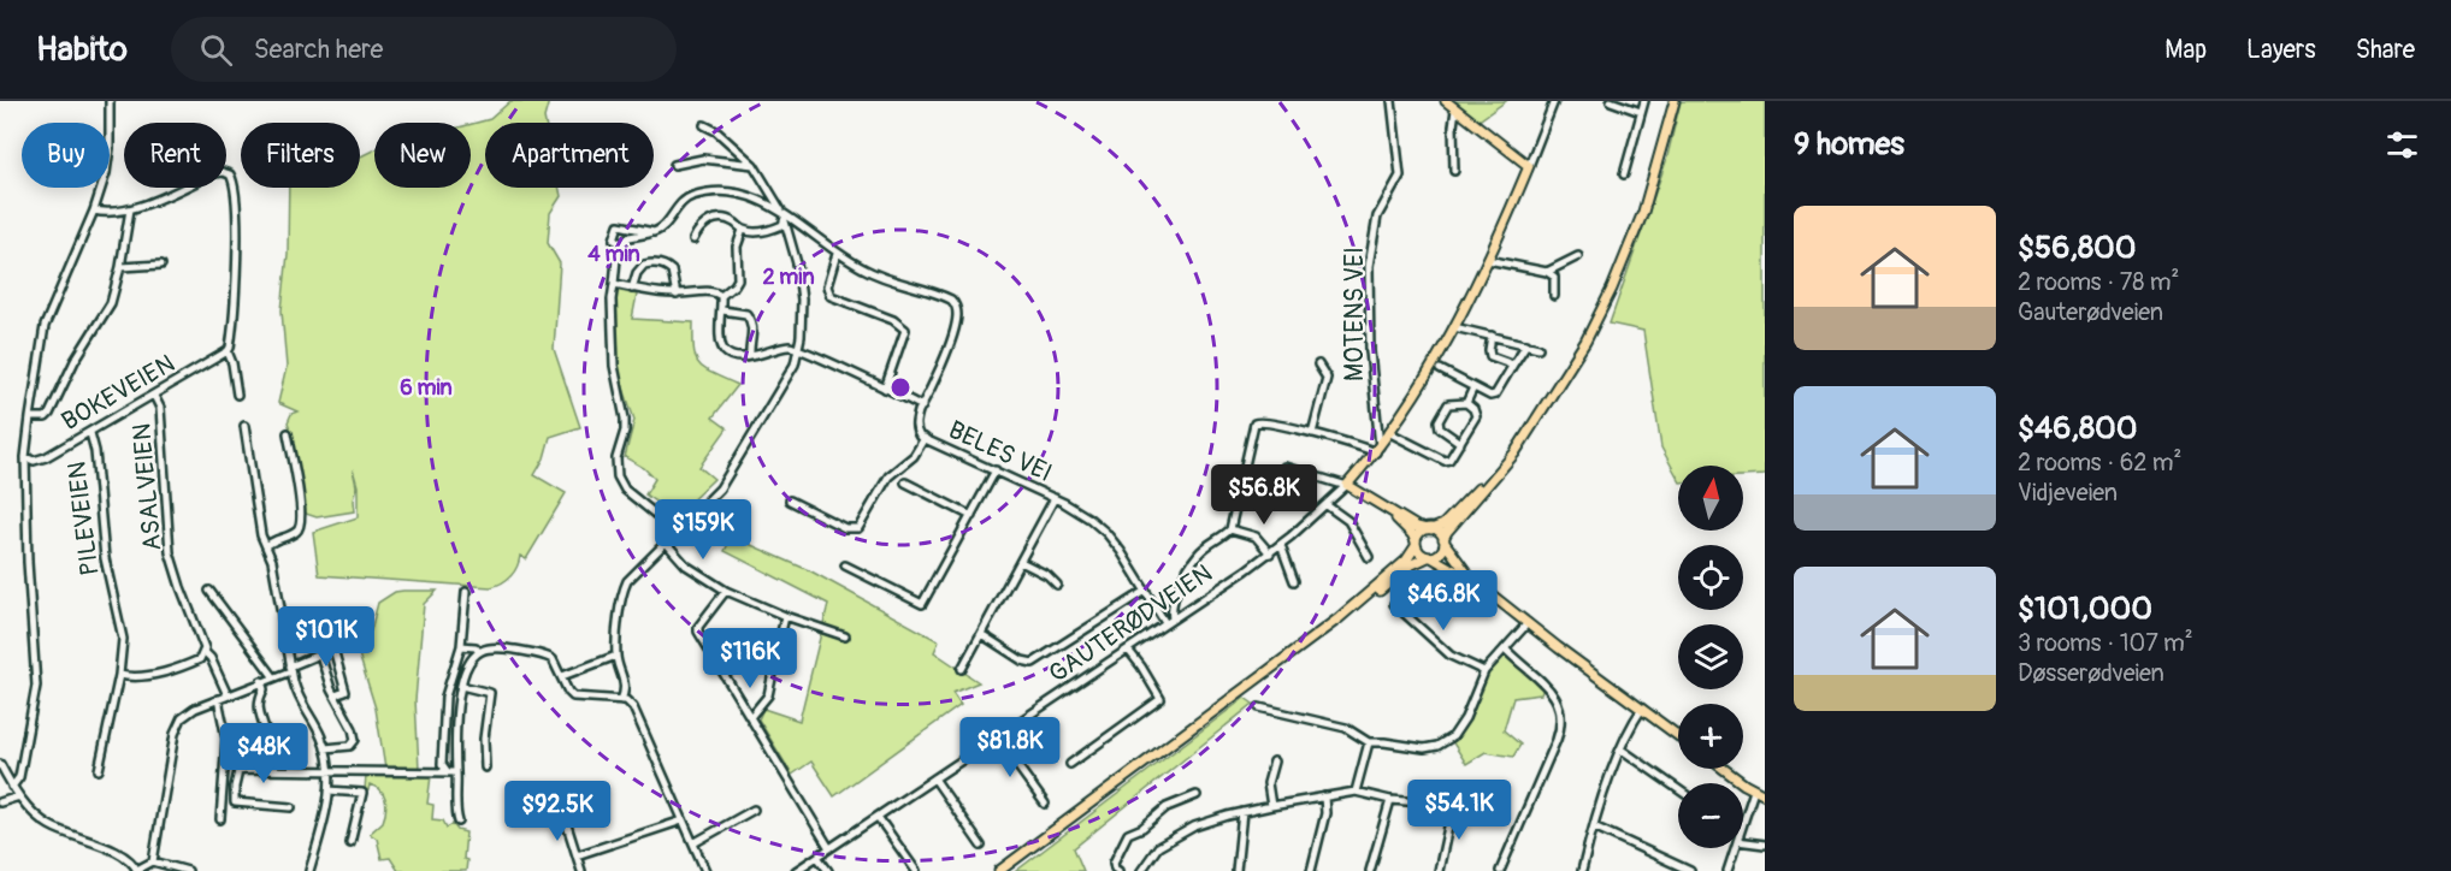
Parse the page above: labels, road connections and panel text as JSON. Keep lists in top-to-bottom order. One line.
{"streets":{"main road":["GAUTERØDVEIEN"],"street":["MOTENS VEI","BOKEVEIEN","BELES VEI","ASALVEIEN","PILEVEIEN"]},"crossings":[["MOTENS VEI","GAUTERØDVEIEN"],["BOKEVEIEN","ASALVEIEN"],["BOKEVEIEN","PILEVEIEN"],["BELES VEI","GAUTERØDVEIEN"]],"north":"top","page":{"header":"Habito","search":"Search here","nav":["Map","Layers","Share"],"heading":"9 homes","chip":["Buy","Rent","Filters","New","Apartment"],"list":[{"name":"$56,800","note":"2 rooms · 78 m² · Gauterødveien"},{"name":"$46,800","note":"2 rooms · 62 m² · Vidjeveien"},{"name":"$101,000","note":"3 rooms · 107 m² · Døsserødveien"}],"price":["$56.8K","$159K","$46.8K","$101K","$116K","$81.8K","$48K","$54.1K","$92.5K"],"map_buttons":["+","−"]},"rings":["4 min","2 min","6 min"]}
